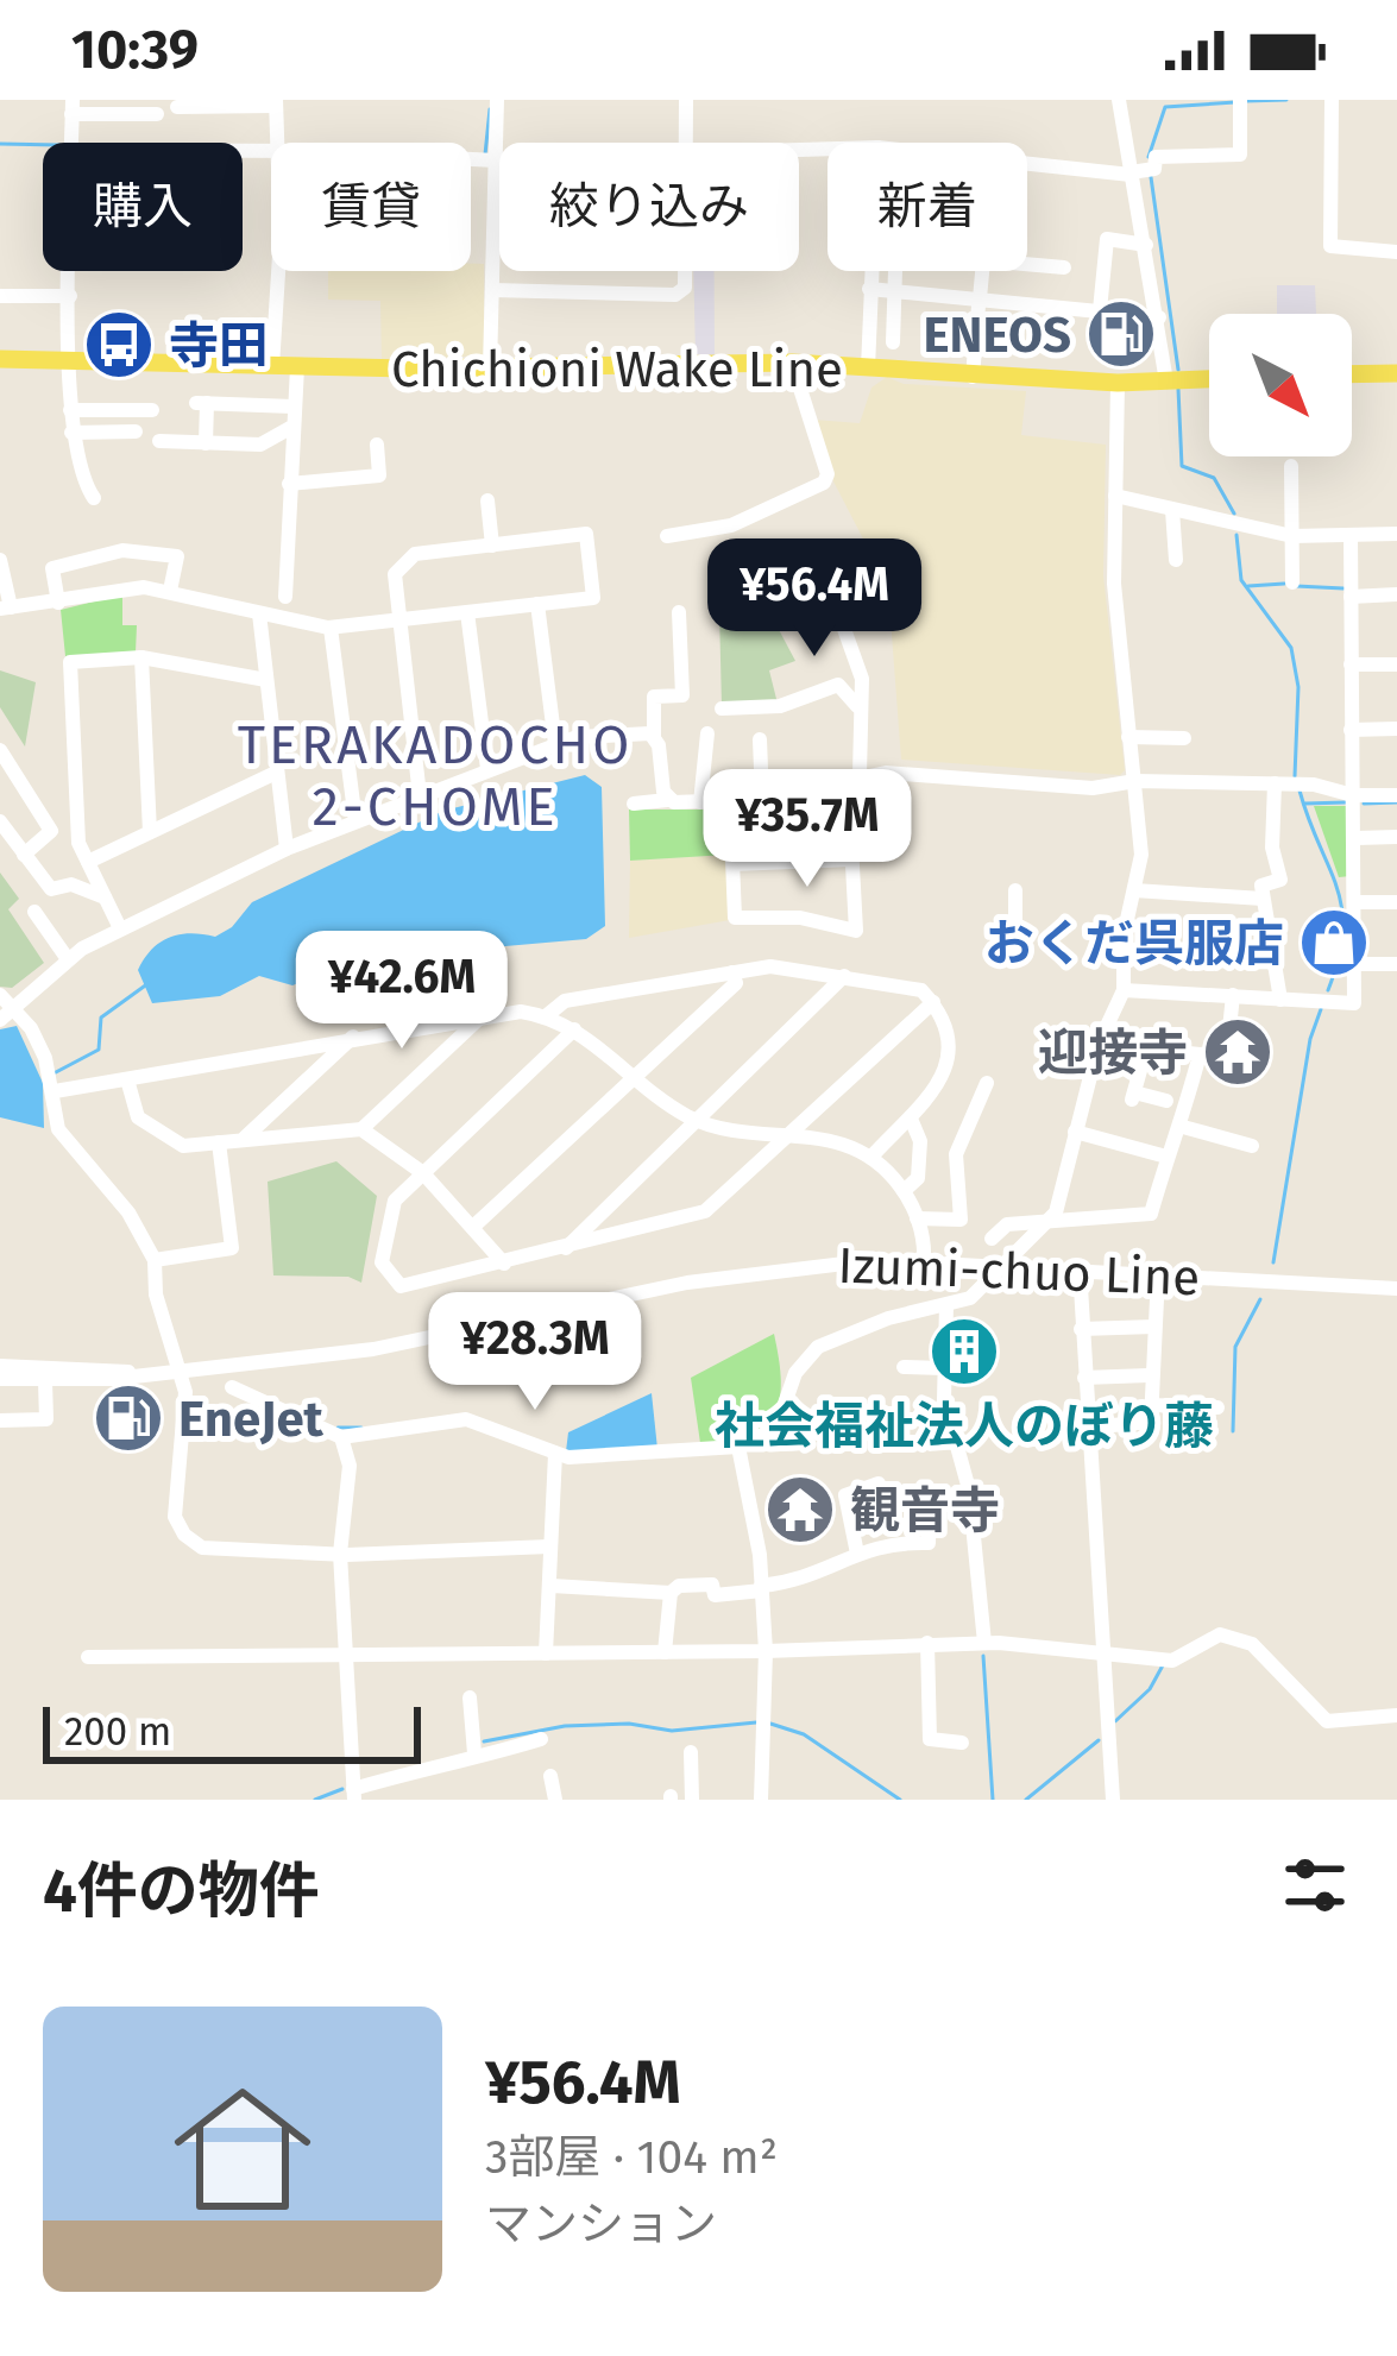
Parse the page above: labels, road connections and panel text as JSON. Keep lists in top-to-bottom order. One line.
{"streets":{"main road":["Chichioni Wake Line"],"street":["Izumi-chuo Line"]},"districts":["TERAKADOCHO 2-CHOME"],"places":{"fuel station":["ENEOS","EneJet"],"bus stop":["寺田"],"shop":["おくだ呉服店"],"temple":["迎接寺","観音寺"],"building":["社会福祉法人のぼり藤"]},"scale_bar":"200 m","north":"bottom right","page":{"status":"10:39","chip":["購入","賃貸","絞り込み","新着"],"price":["¥56.4M","¥35.7M","¥42.6M","¥28.3M"],"scale":"200 m","heading":"4件の物件","list":[{"name":"¥56.4M","note":"3部屋 · 104 m² · マンション"}]}}
